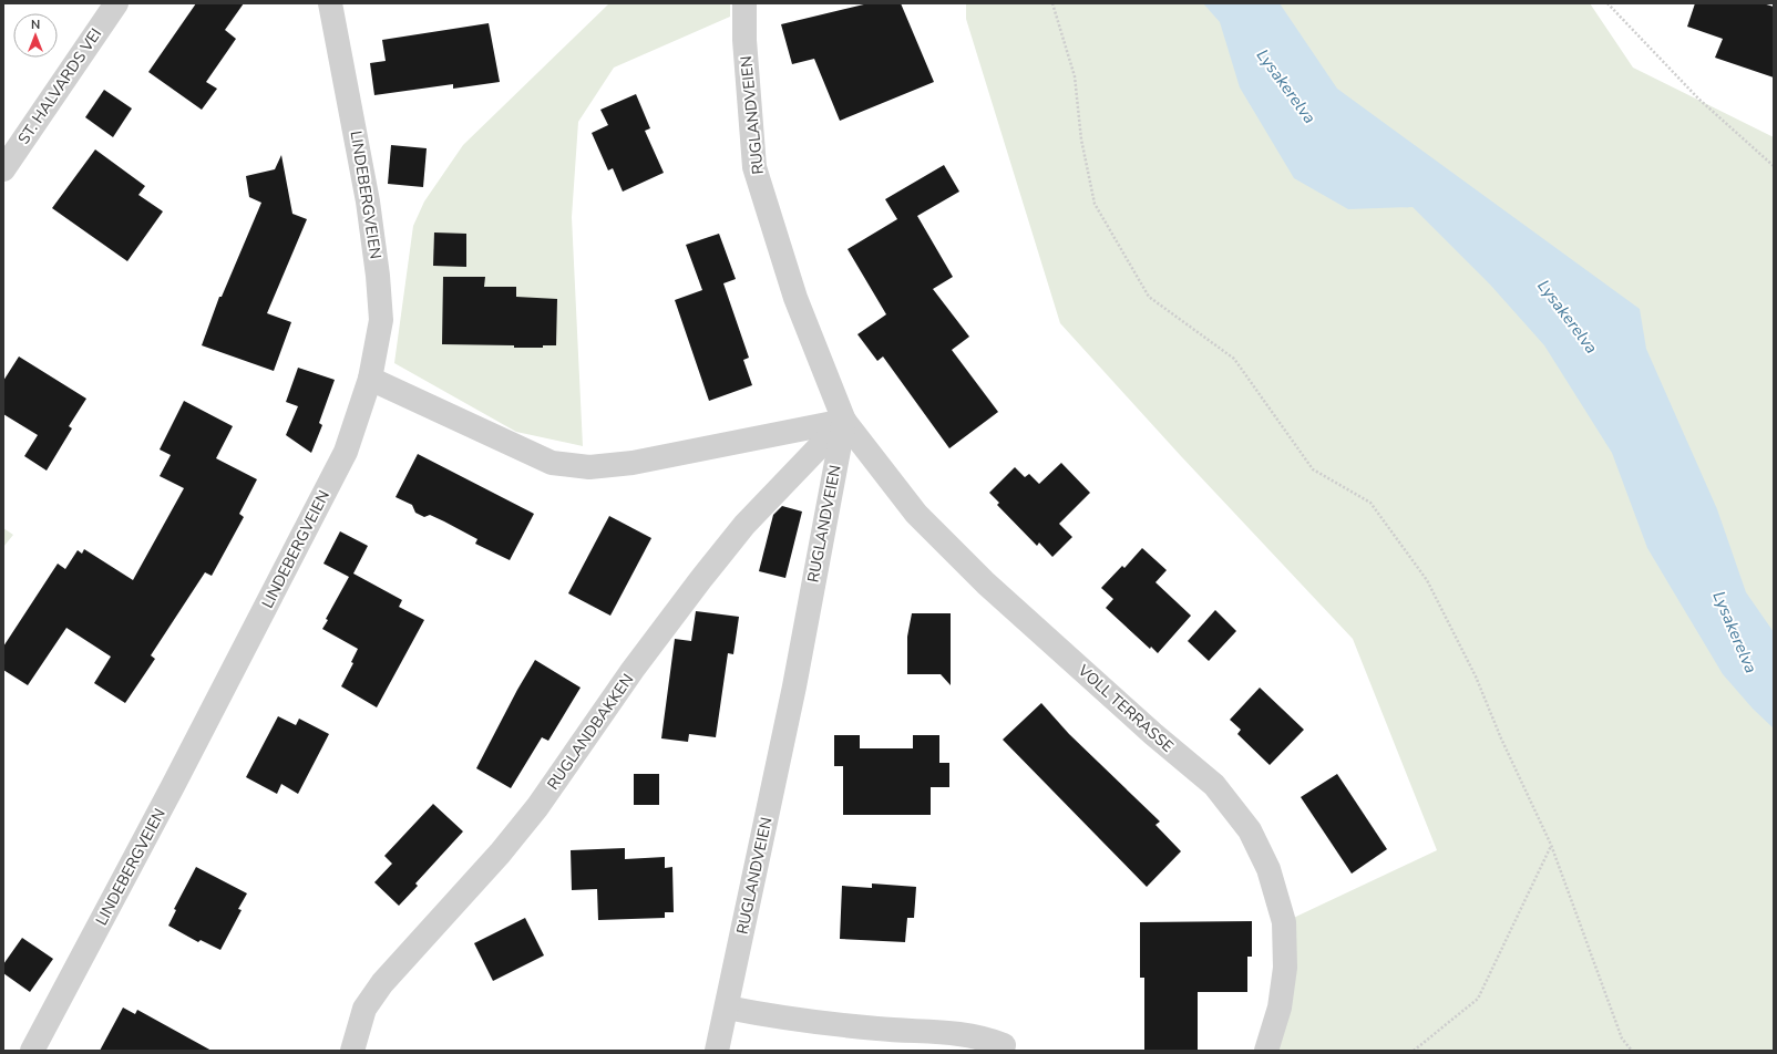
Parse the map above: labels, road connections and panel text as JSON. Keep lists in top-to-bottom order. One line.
{"streets":{"street":["ST. HALVARDS VEI","RUGLANDVEIEN","LINDEBERGVEIEN","VOLL TERRASSE","RUGLANDBAKKEN"]},"crossings":[["RUGLANDVEIEN","VOLL TERRASSE"],["RUGLANDVEIEN","RUGLANDBAKKEN"],["VOLL TERRASSE","RUGLANDBAKKEN"]],"water":["Lysakerelva"],"north":"top"}
